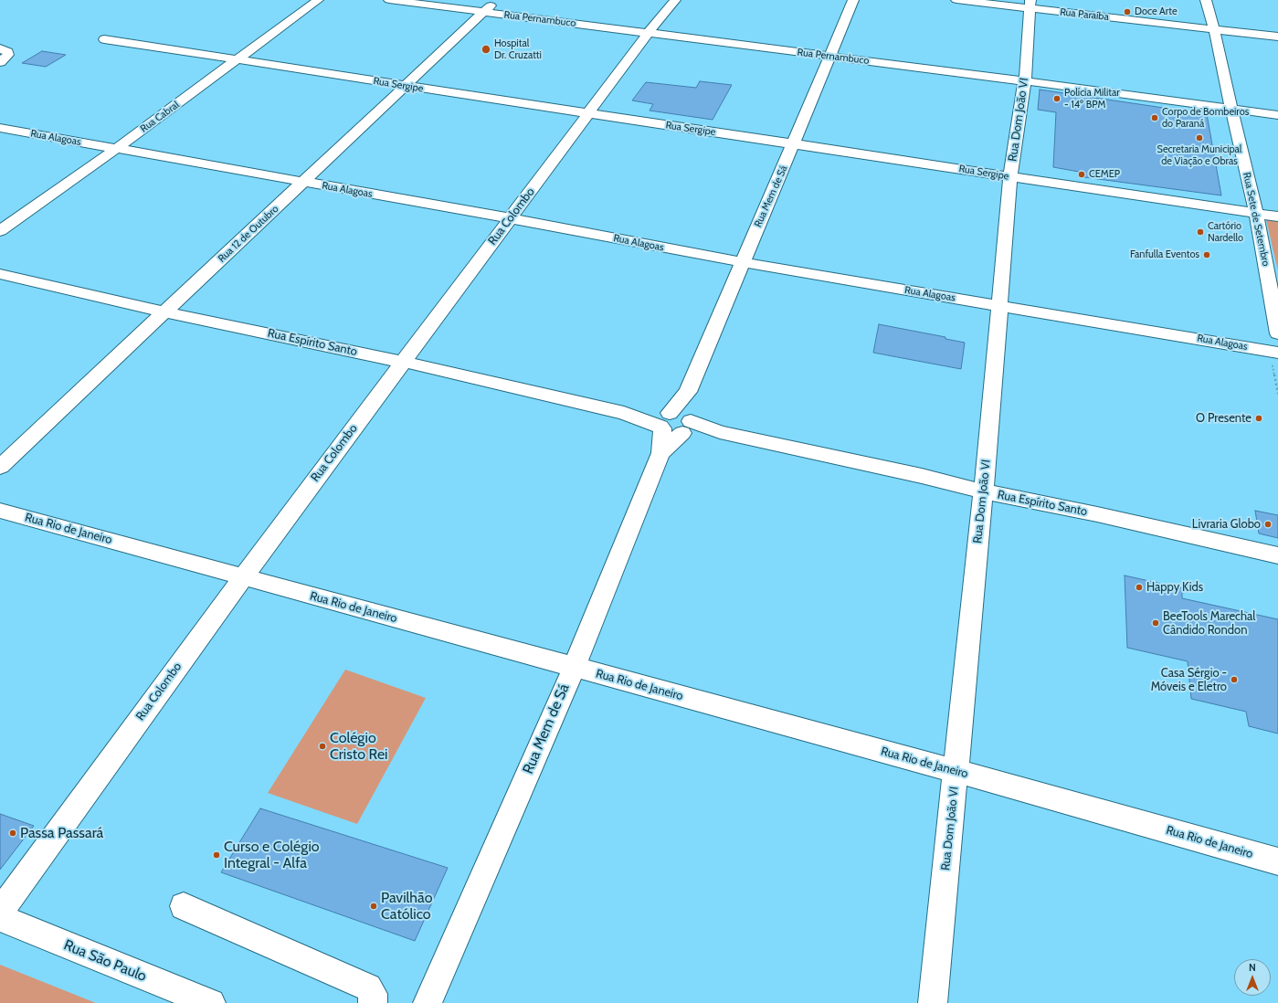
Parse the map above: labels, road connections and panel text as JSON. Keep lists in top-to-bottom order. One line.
{"streets":{"street":["Rua Paraíba","Rua Pernambuco","Rua Sergipe","Rua Cabral","Rua Dom João VI","Rua Alagoas","Rua Mem de Sá","Rua Colombo","Rua Sete de Setembro","Rua 12 de Outubro","Rua Espírito Santo","Rua Rio de Janeiro","Rua São Paulo"]},"crossings":[["Rua Paraíba","Rua Dom João VI"],["Rua Paraíba","Rua Sete de Setembro"],["Rua Pernambuco","Rua Dom João VI"],["Rua Pernambuco","Rua Mem de Sá"],["Rua Pernambuco","Rua Colombo"],["Rua Pernambuco","Rua Sete de Setembro"],["Rua Pernambuco","Rua 12 de Outubro"],["Rua Sergipe","Rua Cabral"],["Rua Sergipe","Rua Dom João VI"],["Rua Sergipe","Rua Mem de Sá"],["Rua Sergipe","Rua Colombo"],["Rua Sergipe","Rua Sete de Setembro"],["Rua Sergipe","Rua 12 de Outubro"],["Rua Cabral","Rua Alagoas"],["Rua Dom João VI","Rua Alagoas"],["Rua Dom João VI","Rua Espírito Santo"],["Rua Dom João VI","Rua Rio de Janeiro"],["Rua Alagoas","Rua Mem de Sá"],["Rua Alagoas","Rua Colombo"],["Rua Alagoas","Rua 12 de Outubro"],["Rua Mem de Sá","Rua Espírito Santo"],["Rua Mem de Sá","Rua Rio de Janeiro"],["Rua Colombo","Rua Espírito Santo"],["Rua Colombo","Rua Rio de Janeiro"],["Rua 12 de Outubro","Rua Espírito Santo"]],"places":["Doce Arte","Hospital Dr. Cruzatti","Polícia Militar - 14º BPM","Corpo de Bombeiros do Paraná","Secretaria Municipal de Viação e Obras","CEMEP","Cartório Nardello","Fanfulla Eventos","O Presente","Livraria Globo","Happy Kids","BeeTools Marechal Cândido Rondon","Casa Sérgio - Móveis e Eletro","Colégio Cristo Rei","Passa Passará","Curso e Colégio Integral - Alfa","Pavilhão Católico"],"north":"top"}
